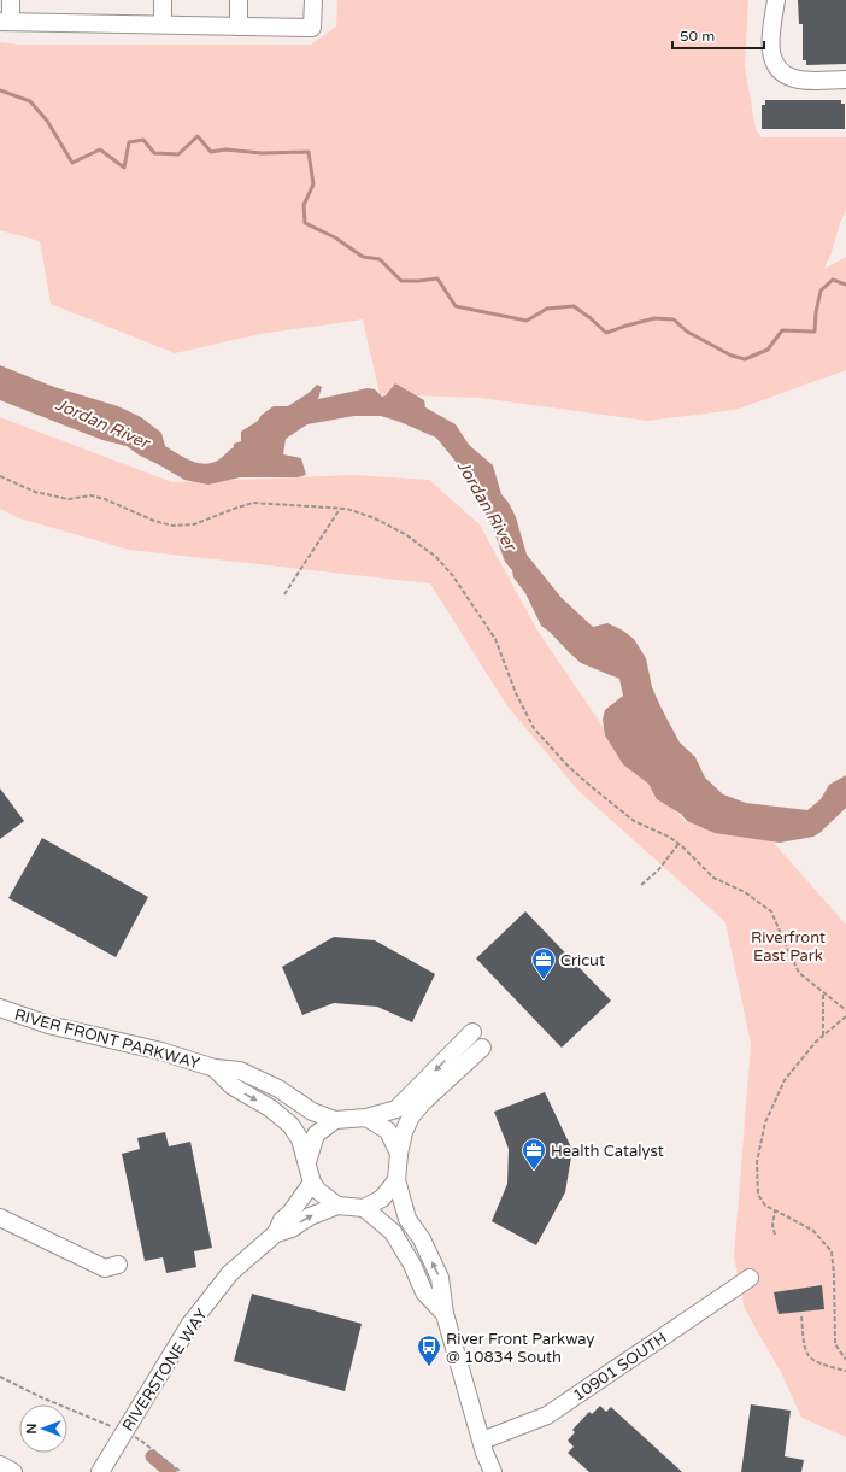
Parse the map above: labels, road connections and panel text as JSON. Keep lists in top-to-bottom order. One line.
{"streets":{"street":["RIVER FRONT PARKWAY","10901 SOUTH","RIVERSTONE WAY"]},"crossings":[["RIVER FRONT PARKWAY","RIVERSTONE WAY"]],"water":["Jordan River"],"parks":["Riverfront East Park"],"places":{"office":["Cricut","Health Catalyst"],"bus stop":["River Front Parkway @ 10834 South"]},"scale_bar":"50 m","north":"left"}
